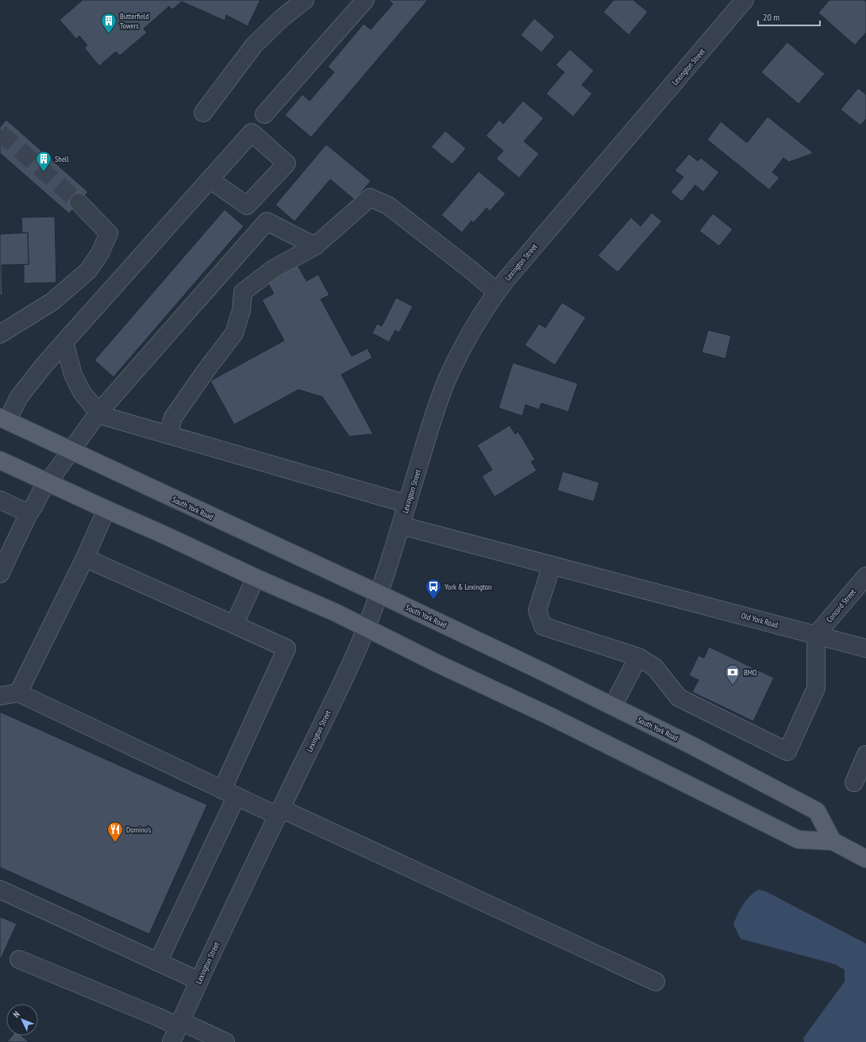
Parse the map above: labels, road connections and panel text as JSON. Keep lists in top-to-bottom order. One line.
{"streets":{"main road":["South York Road"],"street":["Lexington Street","Concord Street","Old York Road"]},"crossings":[["Lexington Street","South York Road"],["Concord Street","Old York Road"]],"places":{"building":["Butterfield Towers","Shell"],"bus stop":["York & Lexington"],"bank":["BMO"],"restaurant":["Domino's"]},"scale_bar":"20 m","north":"top left"}
